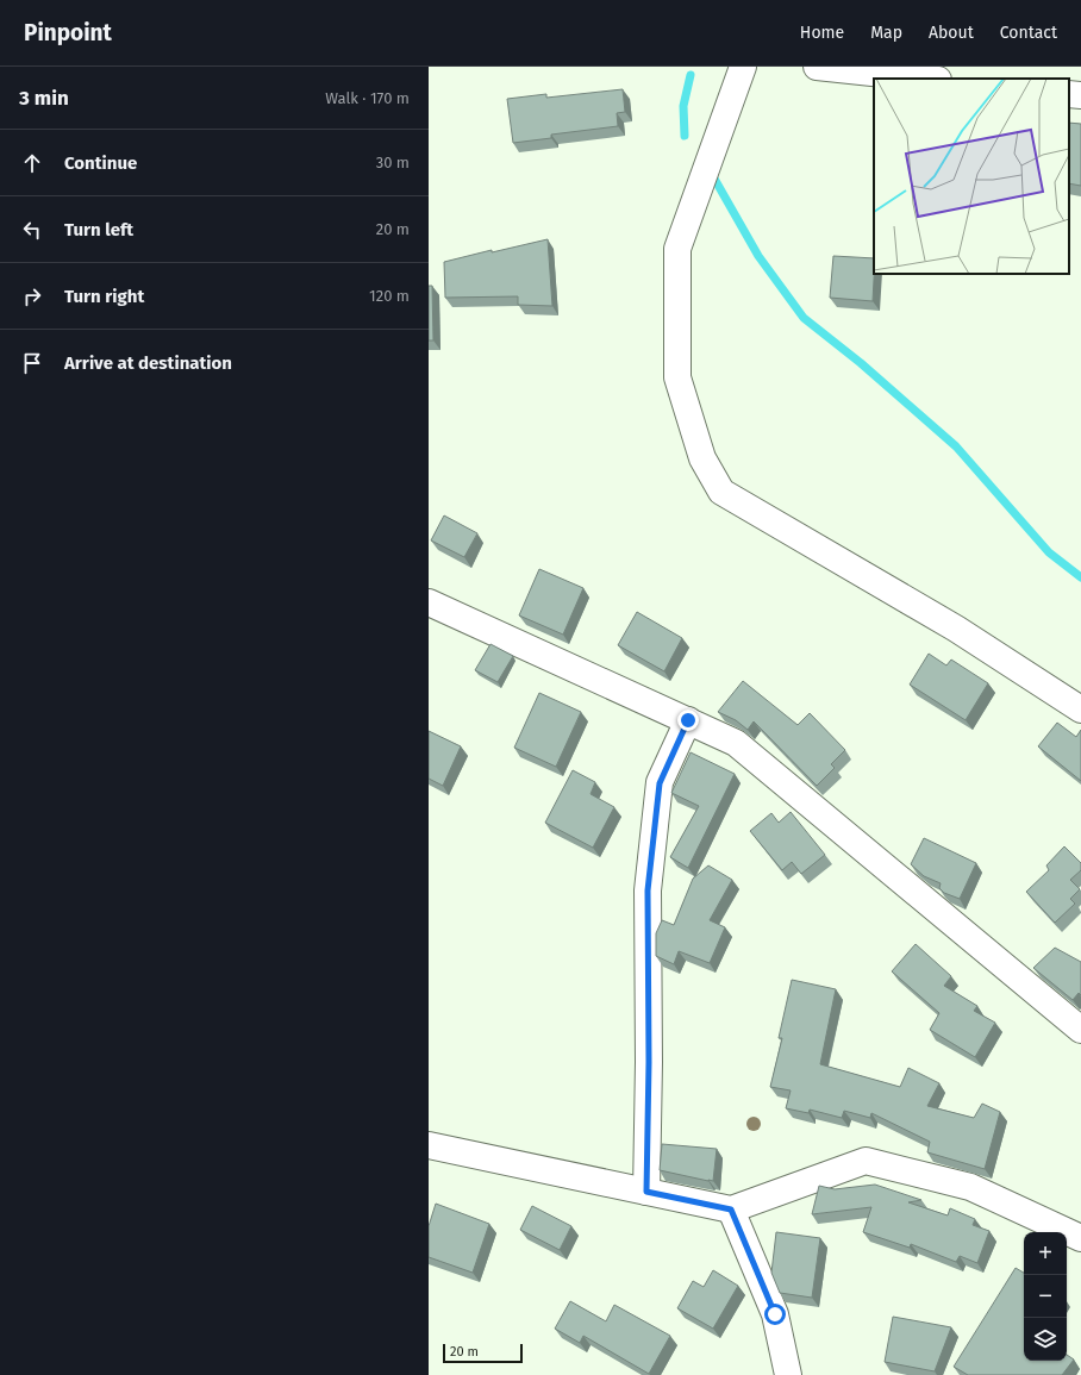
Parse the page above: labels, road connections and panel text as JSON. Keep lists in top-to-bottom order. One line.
{"scale_bar":"20 m","page":{"header":"Pinpoint","nav":["Home","Map","About","Contact"],"heading":["3 min","Walk · 170 m"],"list":[["Continue","30 m"],["Turn left","20 m"],["Turn right","120 m"],"Arrive at destination"],"map_buttons":["+","−"],"scale":"20 m"}}
